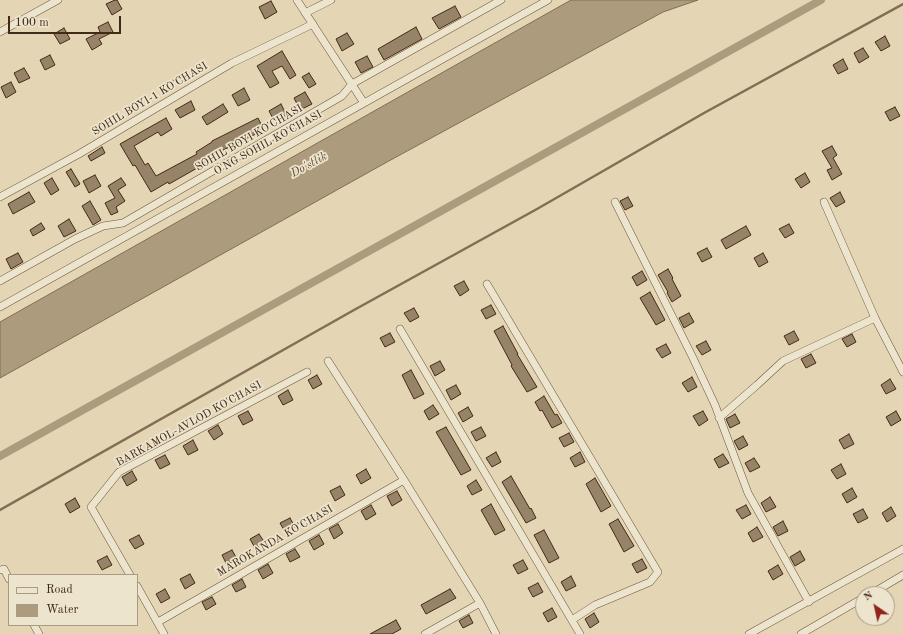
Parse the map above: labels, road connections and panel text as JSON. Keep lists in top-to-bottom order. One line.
{"streets":{"street":["SOHIL BOYI-1 KO'CHASI","SOHIL BOYI KO'CHASI","O'NG SOHIL KO'CHASI","BARKAMOL-AVLOD KO'CHASI","MAROKANDA KO'CHASI"]},"water":["Do'stlik"],"legend":["Road","Water"],"scale_bar":"100 m","north":"top left"}
